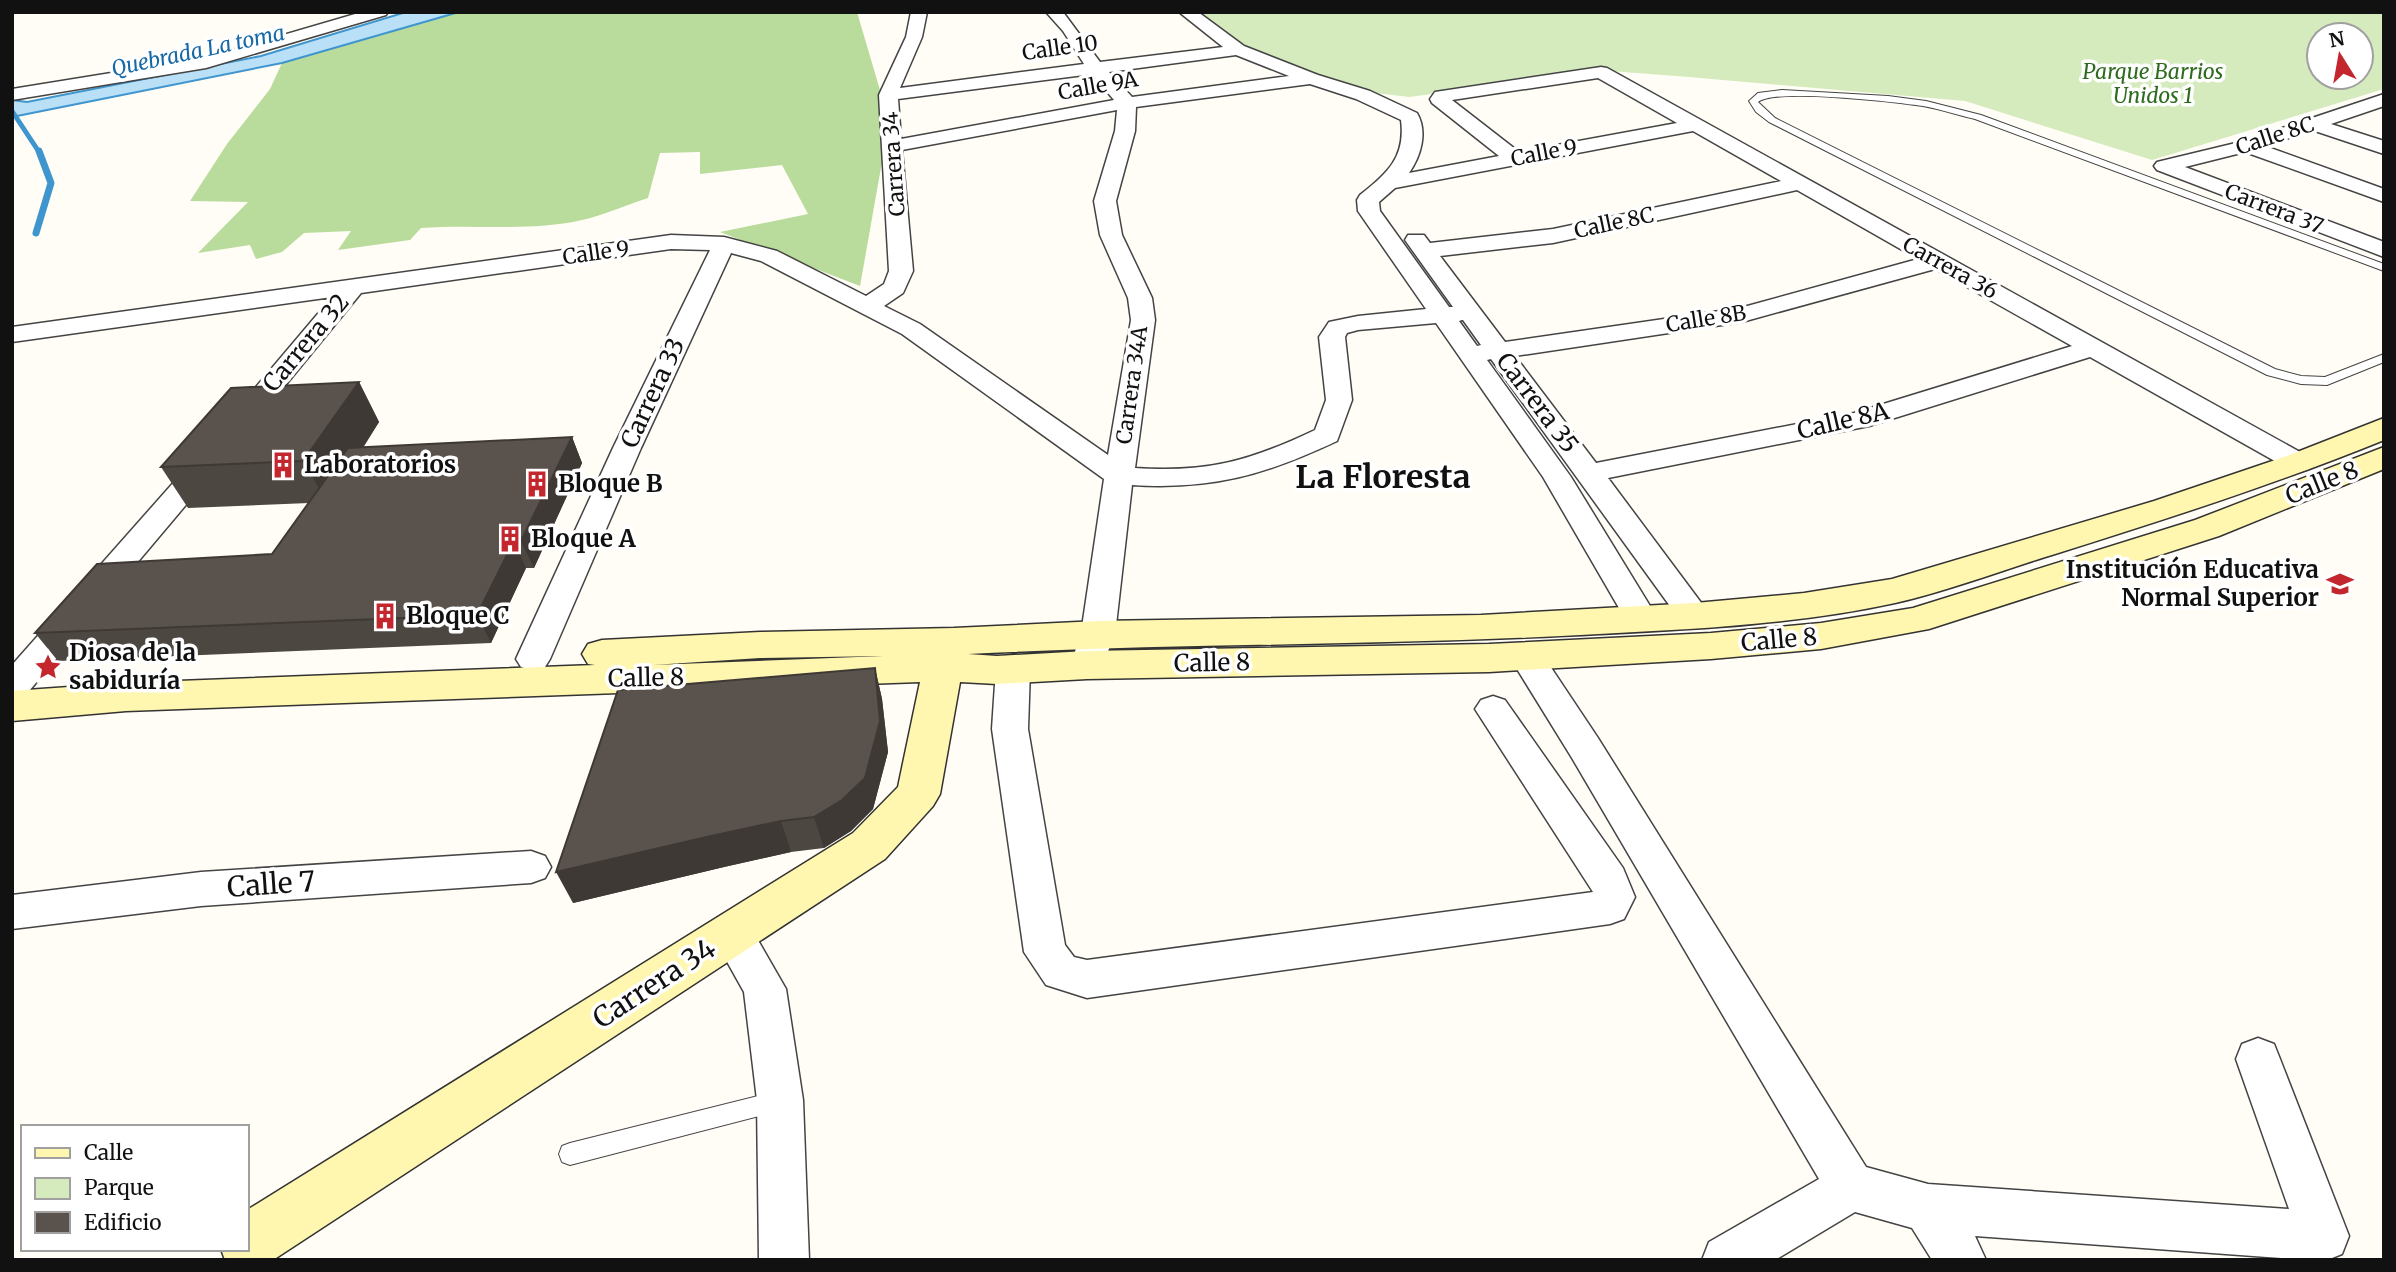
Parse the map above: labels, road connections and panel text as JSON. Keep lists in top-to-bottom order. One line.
{"streets":{"main road":["Carrera 34","Calle 8"],"street":["Calle 10","Calle 9A","Calle 8C","Calle 9","Carrera 37","Carrera 36","Calle 8B","Carrera 32","Carrera 34A","Carrera 33","Carrera 35","Calle 8A","Calle 7"]},"crossings":[["Calle 10","Carrera 34"],["Calle 10","Carrera 35"],["Calle 9A","Carrera 34"],["Calle 9A","Carrera 34A"],["Calle 9A","Carrera 35"],["Calle 8C","Carrera 37"],["Calle 8C","Carrera 36"],["Calle 8C","Carrera 35"],["Calle 9","Carrera 34"],["Calle 9","Carrera 36"],["Calle 9","Carrera 32"],["Calle 9","Carrera 34A"],["Calle 9","Carrera 33"],["Calle 9","Carrera 35"],["Carrera 34","Calle 8"],["Carrera 36","Calle 8B"],["Carrera 36","Calle 8A"],["Carrera 36","Calle 8"],["Calle 8B","Carrera 35"],["Carrera 32","Calle 8"],["Carrera 34A","Calle 8"],["Carrera 33","Calle 8"],["Carrera 35","Calle 8A"],["Carrera 35","Calle 8"]],"districts":["La Floresta"],"water":["Quebrada La toma"],"parks":["Parque Barrios Unidos 1"],"places":{"building":["Laboratorios","Bloque B","Bloque A","Bloque C"],"school or university":["Institución Educativa Normal Superior"],"place":["Diosa de la sabiduría"]},"legend":["Calle","Parque","Edificio"],"north":"top"}
